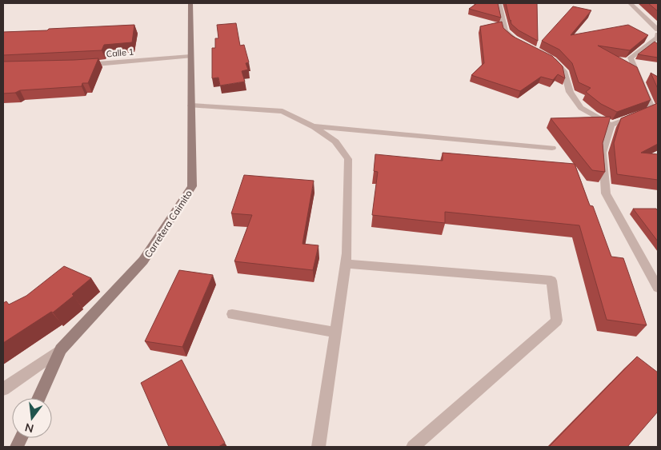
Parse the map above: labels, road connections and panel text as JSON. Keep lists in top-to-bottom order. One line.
{"streets":{"street":["Calle 1","Carretera Caimito"]},"crossings":[["Calle 1","Carretera Caimito"]],"north":"bottom"}
